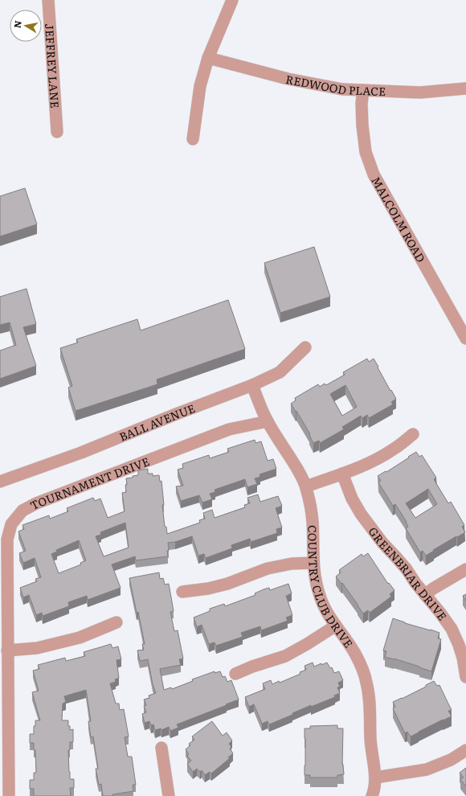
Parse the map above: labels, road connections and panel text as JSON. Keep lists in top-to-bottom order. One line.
{"streets":{"street":["JEFFREY LANE","REDWOOD PLACE","MALCOLM ROAD","BALL AVENUE","TOURNAMENT DRIVE","GREENBRIAR DRIVE","COUNTRY CLUB DRIVE"]},"crossings":[["REDWOOD PLACE","MALCOLM ROAD"],["BALL AVENUE","COUNTRY CLUB DRIVE"],["TOURNAMENT DRIVE","COUNTRY CLUB DRIVE"]],"north":"left"}
